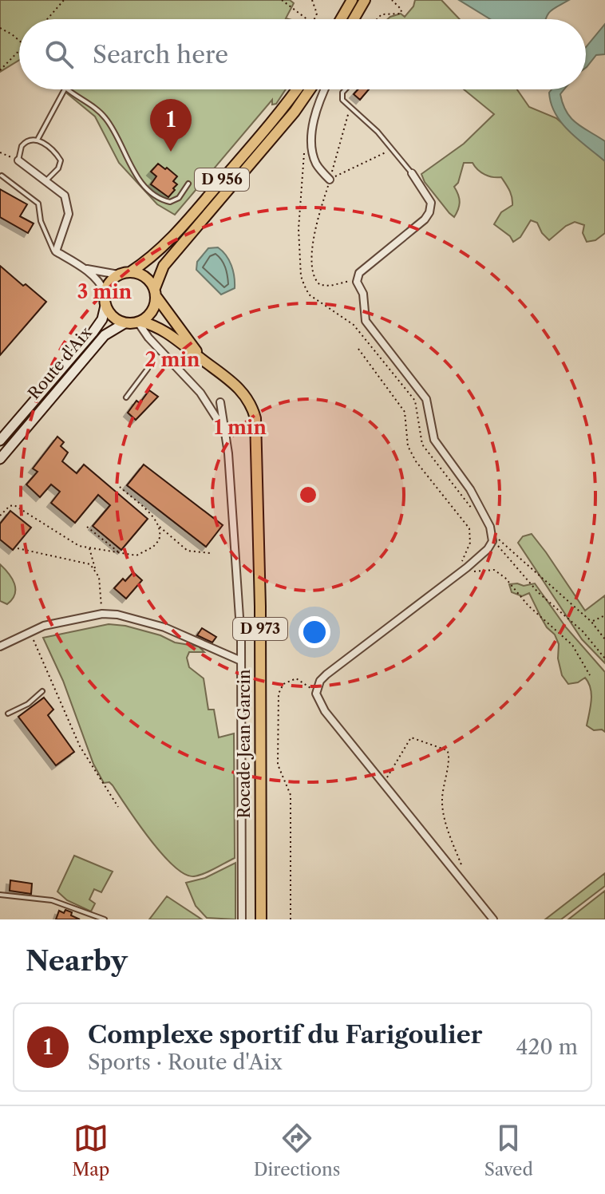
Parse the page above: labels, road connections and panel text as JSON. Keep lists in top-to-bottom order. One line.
{"streets":{"main road":["D 956","Route d'Aix","D 973","Rocade Jean Garcin"]},"crossings":[["D 956","Route d'Aix"],["D 956","Rocade Jean Garcin"],["Route d'Aix","Rocade Jean Garcin"]],"page":{"search":"Search here","pins":"1","heading":"Nearby","list":[{"mark":"1","name":"Complexe sportif du Farigoulier","note":"Sports · Route d'Aix","value":"420 m"}],"nav":["Map","Directions","Saved"]},"rings":["3 min","2 min","1 min"]}
